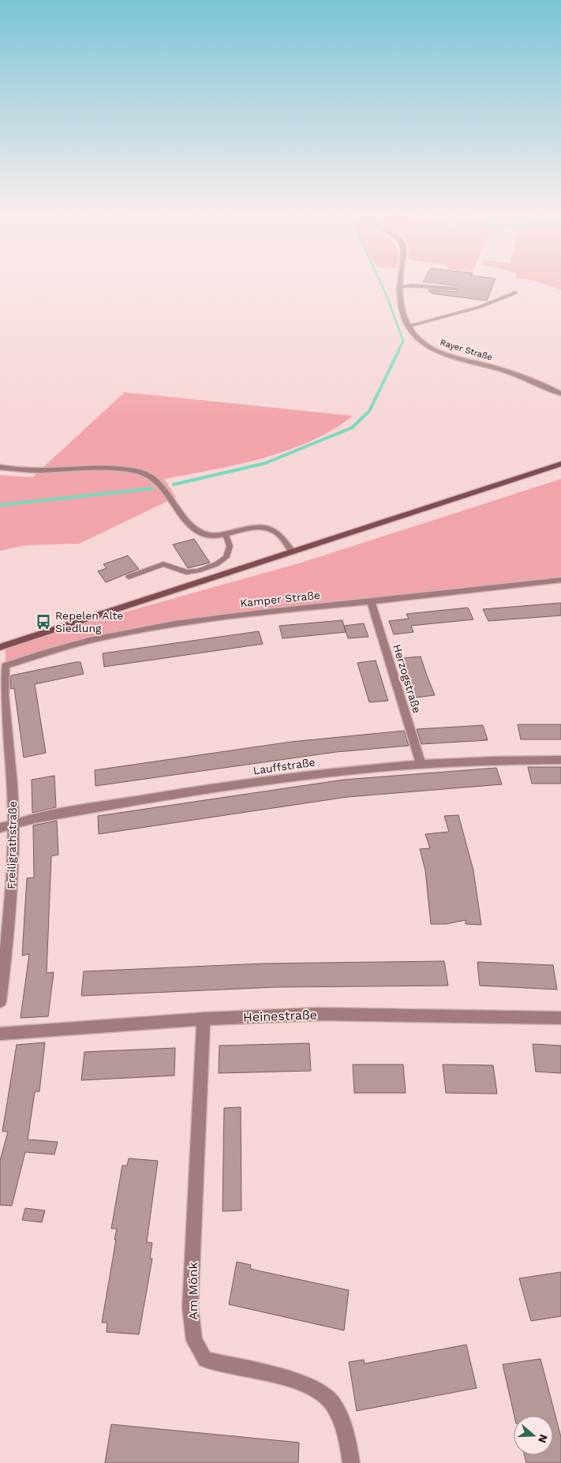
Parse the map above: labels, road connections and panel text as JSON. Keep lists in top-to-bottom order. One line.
{"streets":{"street":["Rayer Straße","Kamper Straße","Herzogstraße","Lauffstraße","Freiligrathstraße","Heinestraße","Am Mönk"]},"crossings":[["Kamper Straße","Herzogstraße"],["Kamper Straße","Freiligrathstraße"],["Herzogstraße","Lauffstraße"],["Lauffstraße","Freiligrathstraße"],["Heinestraße","Am Mönk"]],"places":{"bus stop":["Repelen Alte Siedlung"]},"north":"right"}
